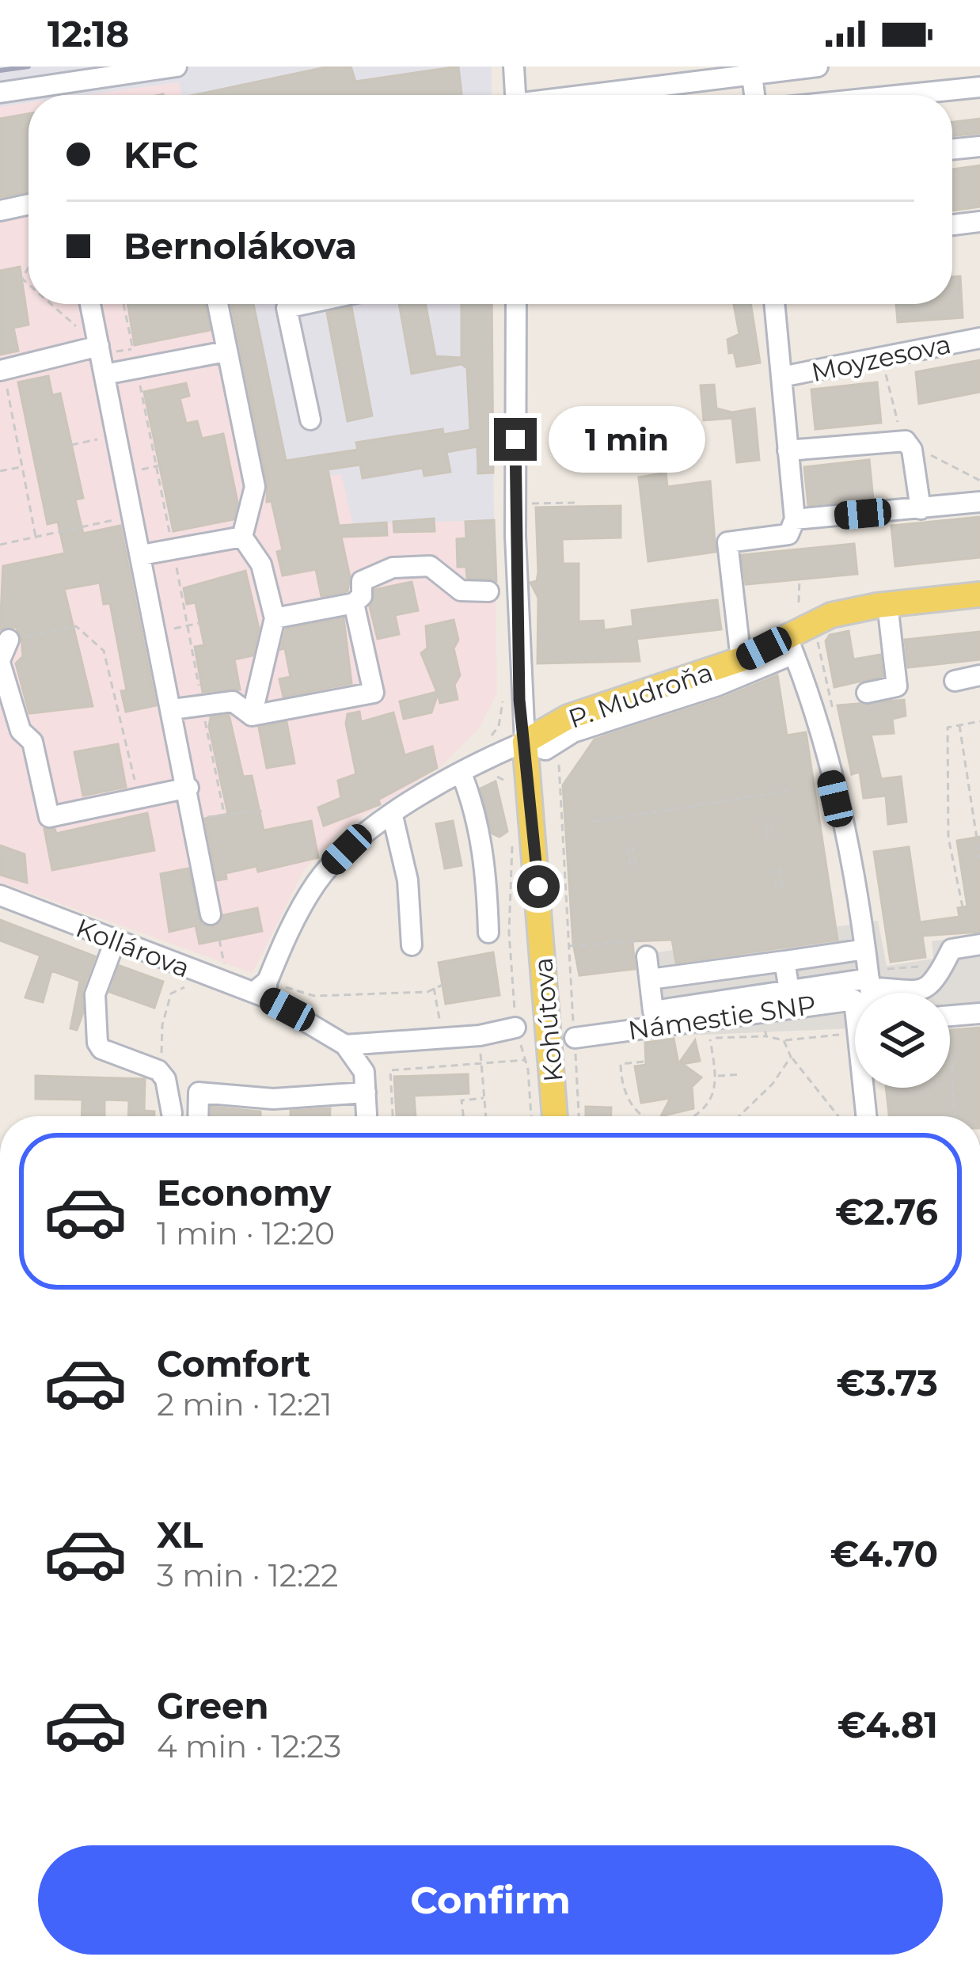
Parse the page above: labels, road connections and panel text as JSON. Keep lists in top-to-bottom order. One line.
{"streets":{"main road":["P. Mudroňa","Kohútova"],"street":["Moyzesova","Kollárova","Námestie SNP"]},"crossings":[["P. Mudroňa","Kohútova"]],"page":{"status":"12:18","banner":["KFC","Bernolákova"],"bubble":"1 min","list":[{"name":"Economy","note":"1 min · 12:20","value":"€2.76"},{"name":"Comfort","note":"2 min · 12:21","value":"€3.73"},{"name":"XL","note":"3 min · 12:22","value":"€4.70"},{"name":"Green","note":"4 min · 12:23","value":"€4.81"}],"buttons":"Confirm"}}
